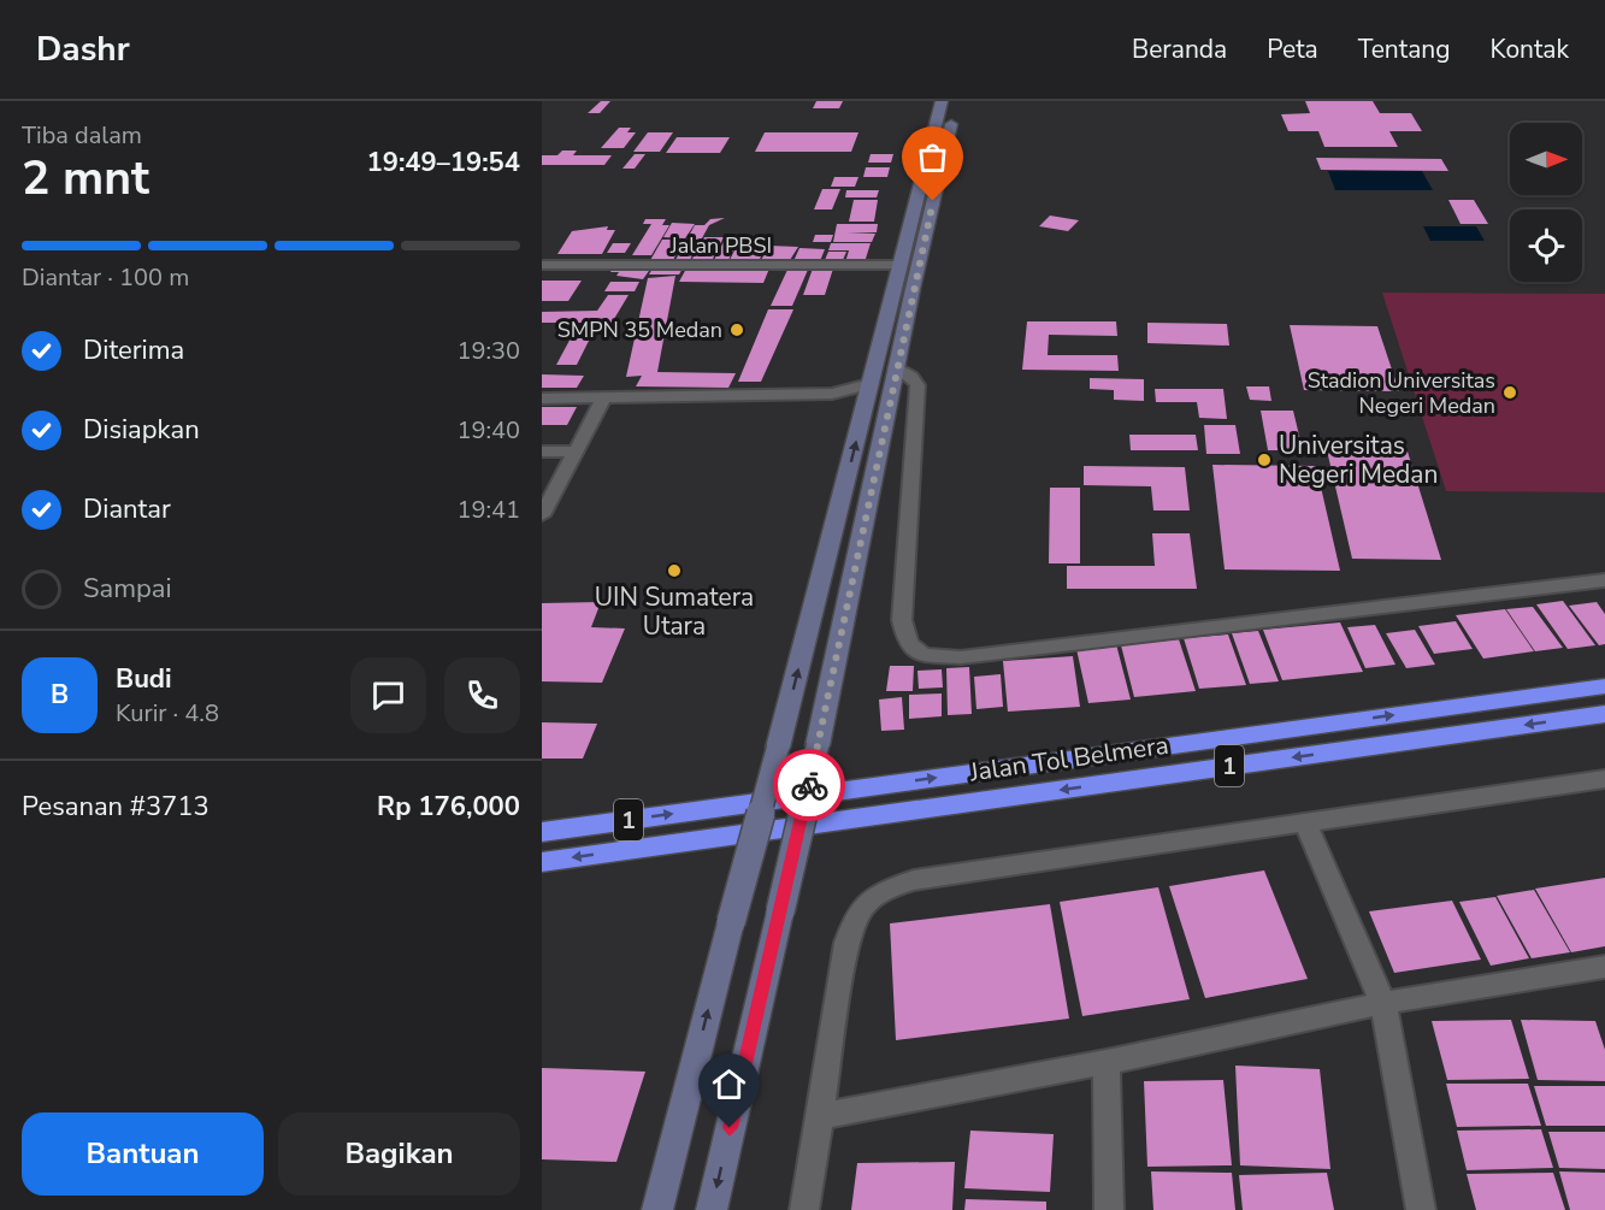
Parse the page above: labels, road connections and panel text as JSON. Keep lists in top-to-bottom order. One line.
{"streets":{"highway":["Jalan Tol Belmera","1"],"street":["Jalan PBSI"]},"places":["SMPN 35 Medan","Stadion Universitas Negeri Medan","Universitas Negeri Medan","UIN Sumatera Utara"],"north":"right","page":{"header":"Dashr","nav":["Beranda","Peta","Tentang","Kontak"],"heading":["2 mnt","Tiba dalam","19:49–19:54"],"panel":["Budi","Kurir · 4.8","Pesanan #3713","Rp 176,000"],"bar":"Diantar · 100 m","list":[["Diterima","19:30"],["Disiapkan","19:40"],["Diantar","19:41"],"Sampai"],"round":"B","buttons":["Bantuan","Bagikan"]}}
